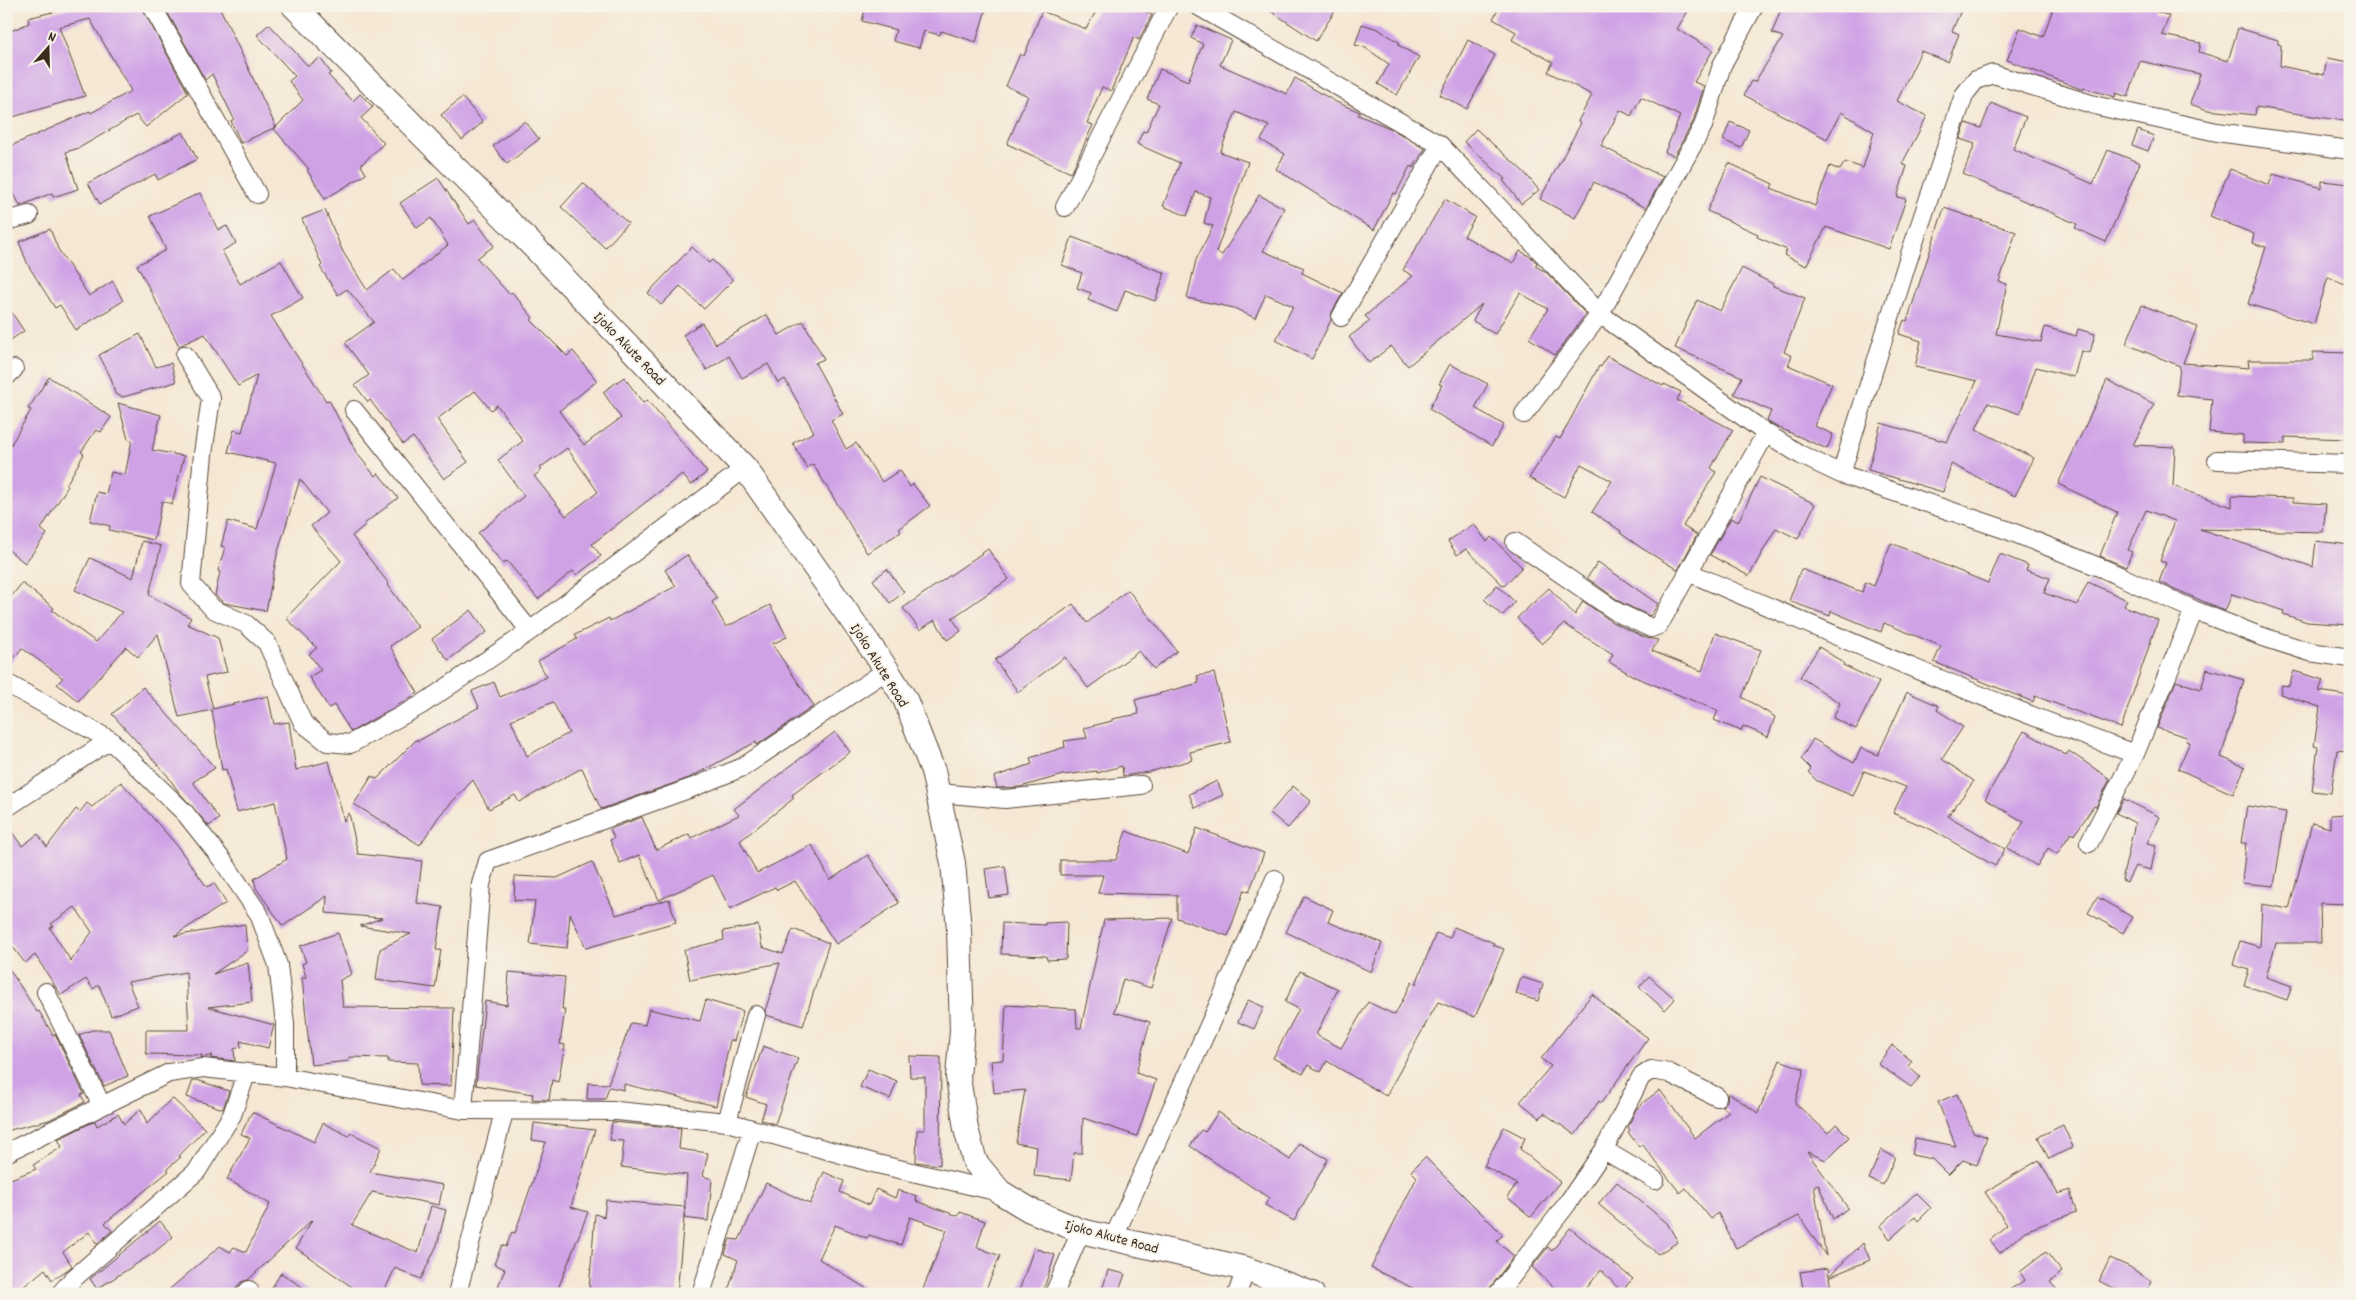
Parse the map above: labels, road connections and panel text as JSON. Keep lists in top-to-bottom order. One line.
{"streets":{"main road":["Ijoko Akute Road"]},"north":"top"}
